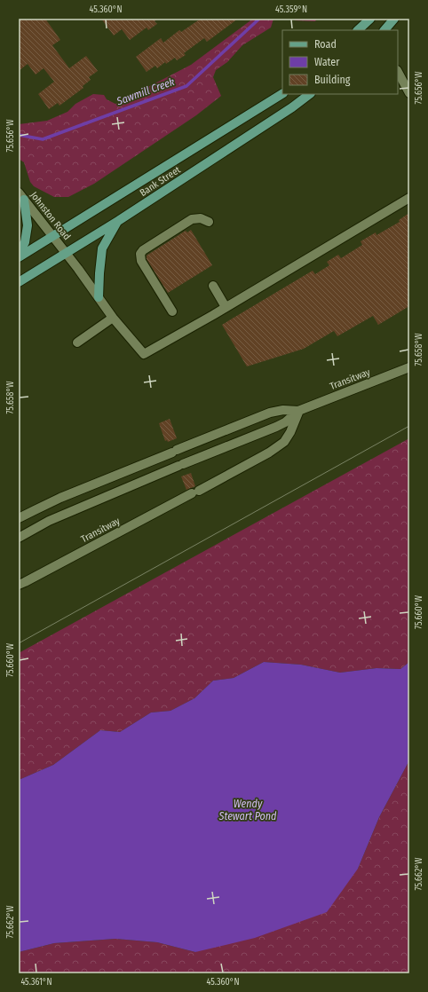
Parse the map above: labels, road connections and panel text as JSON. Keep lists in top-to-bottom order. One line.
{"streets":{"main road":["Bank Street"],"street":["Johnston Road","Transitway"]},"crossings":[["Bank Street","Johnston Road"]],"water":["Sawmill Creek","Wendy Stewart Pond"],"legend":["Road","Water","Building"],"coordinates":["45.360°N","45.359°N","75.656°W","75.658°W","75.660°W","75.662°W","45.361°N"]}
